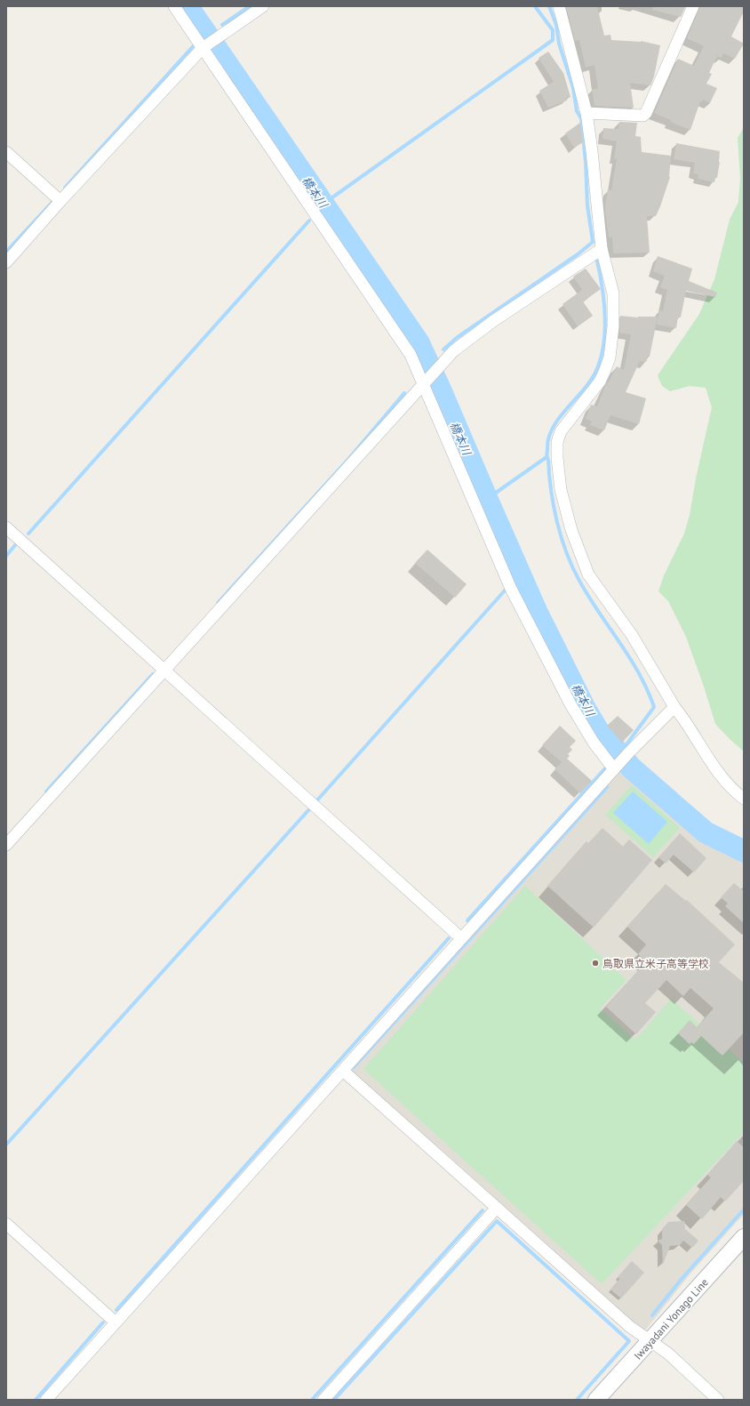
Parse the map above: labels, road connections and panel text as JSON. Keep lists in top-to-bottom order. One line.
{"streets":{"main road":["Iwayadani Yonago Line"]},"water":["橋本川"],"places":["鳥取県立米子高等学校"]}
